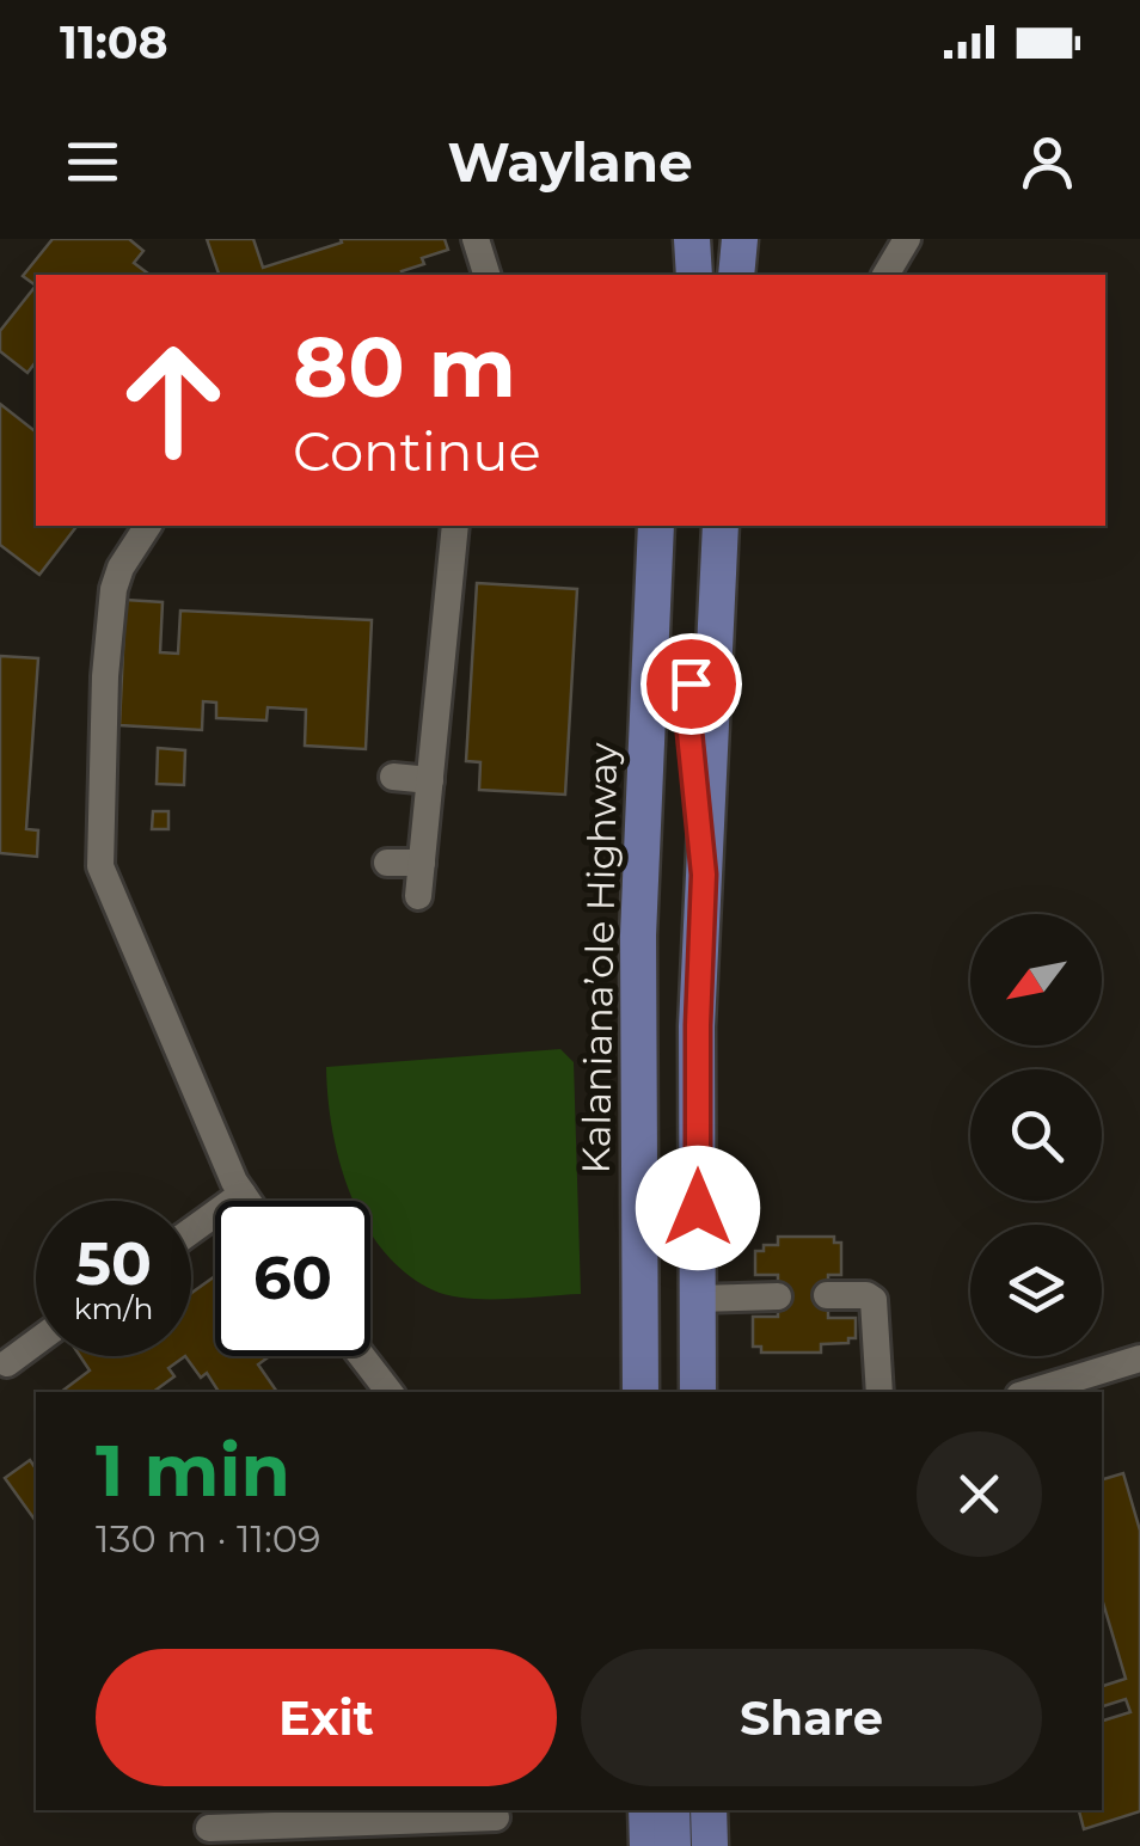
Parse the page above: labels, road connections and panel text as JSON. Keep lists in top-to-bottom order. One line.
{"streets":{"main road":["Kalaniana’ole Highway"]},"north":"bottom left","page":{"status":"11:08","header":"Waylane","turn":["80 m","Continue"],"speed":"50 km/h","limit":"60","heading":["1 min","130 m · 11:09"],"buttons":["Exit","Share"]}}
